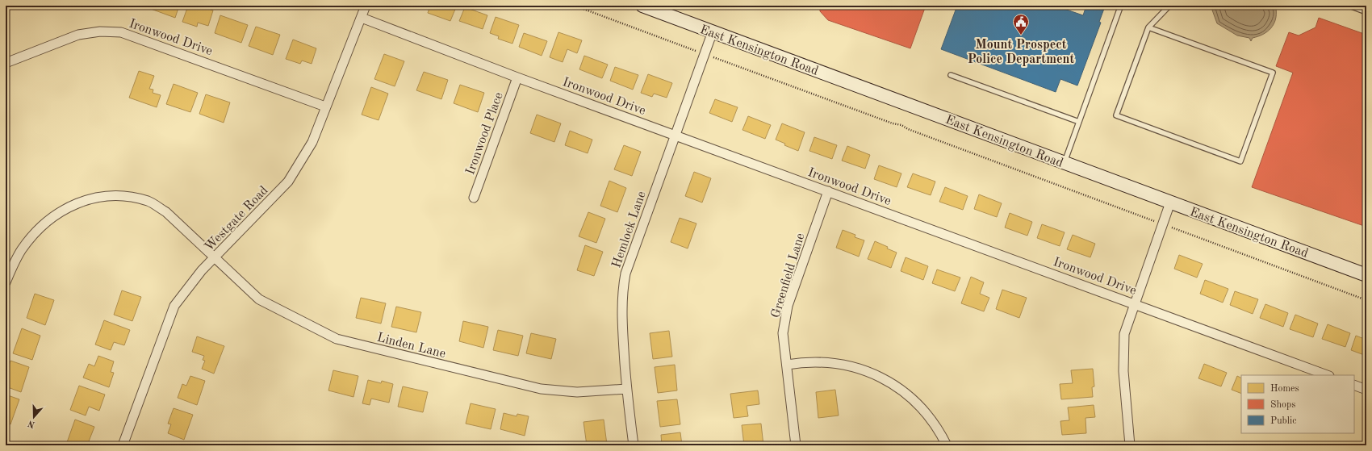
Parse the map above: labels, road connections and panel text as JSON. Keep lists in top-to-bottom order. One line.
{"streets":{"main road":["East Kensington Road"],"street":["Ironwood Drive","Ironwood Place","Westgate Road","Hemlock Lane","Greenfield Lane","Linden Lane"]},"crossings":[["Ironwood Drive","Ironwood Place"],["Ironwood Drive","Westgate Road"],["Ironwood Drive","Hemlock Lane"],["Ironwood Drive","Greenfield Lane"],["East Kensington Road","Hemlock Lane"],["Westgate Road","Linden Lane"],["Hemlock Lane","Linden Lane"]],"places":{"public building":["Mount Prospect Police Department"]},"legend":["Homes","Shops","Public"],"north":"bottom"}
